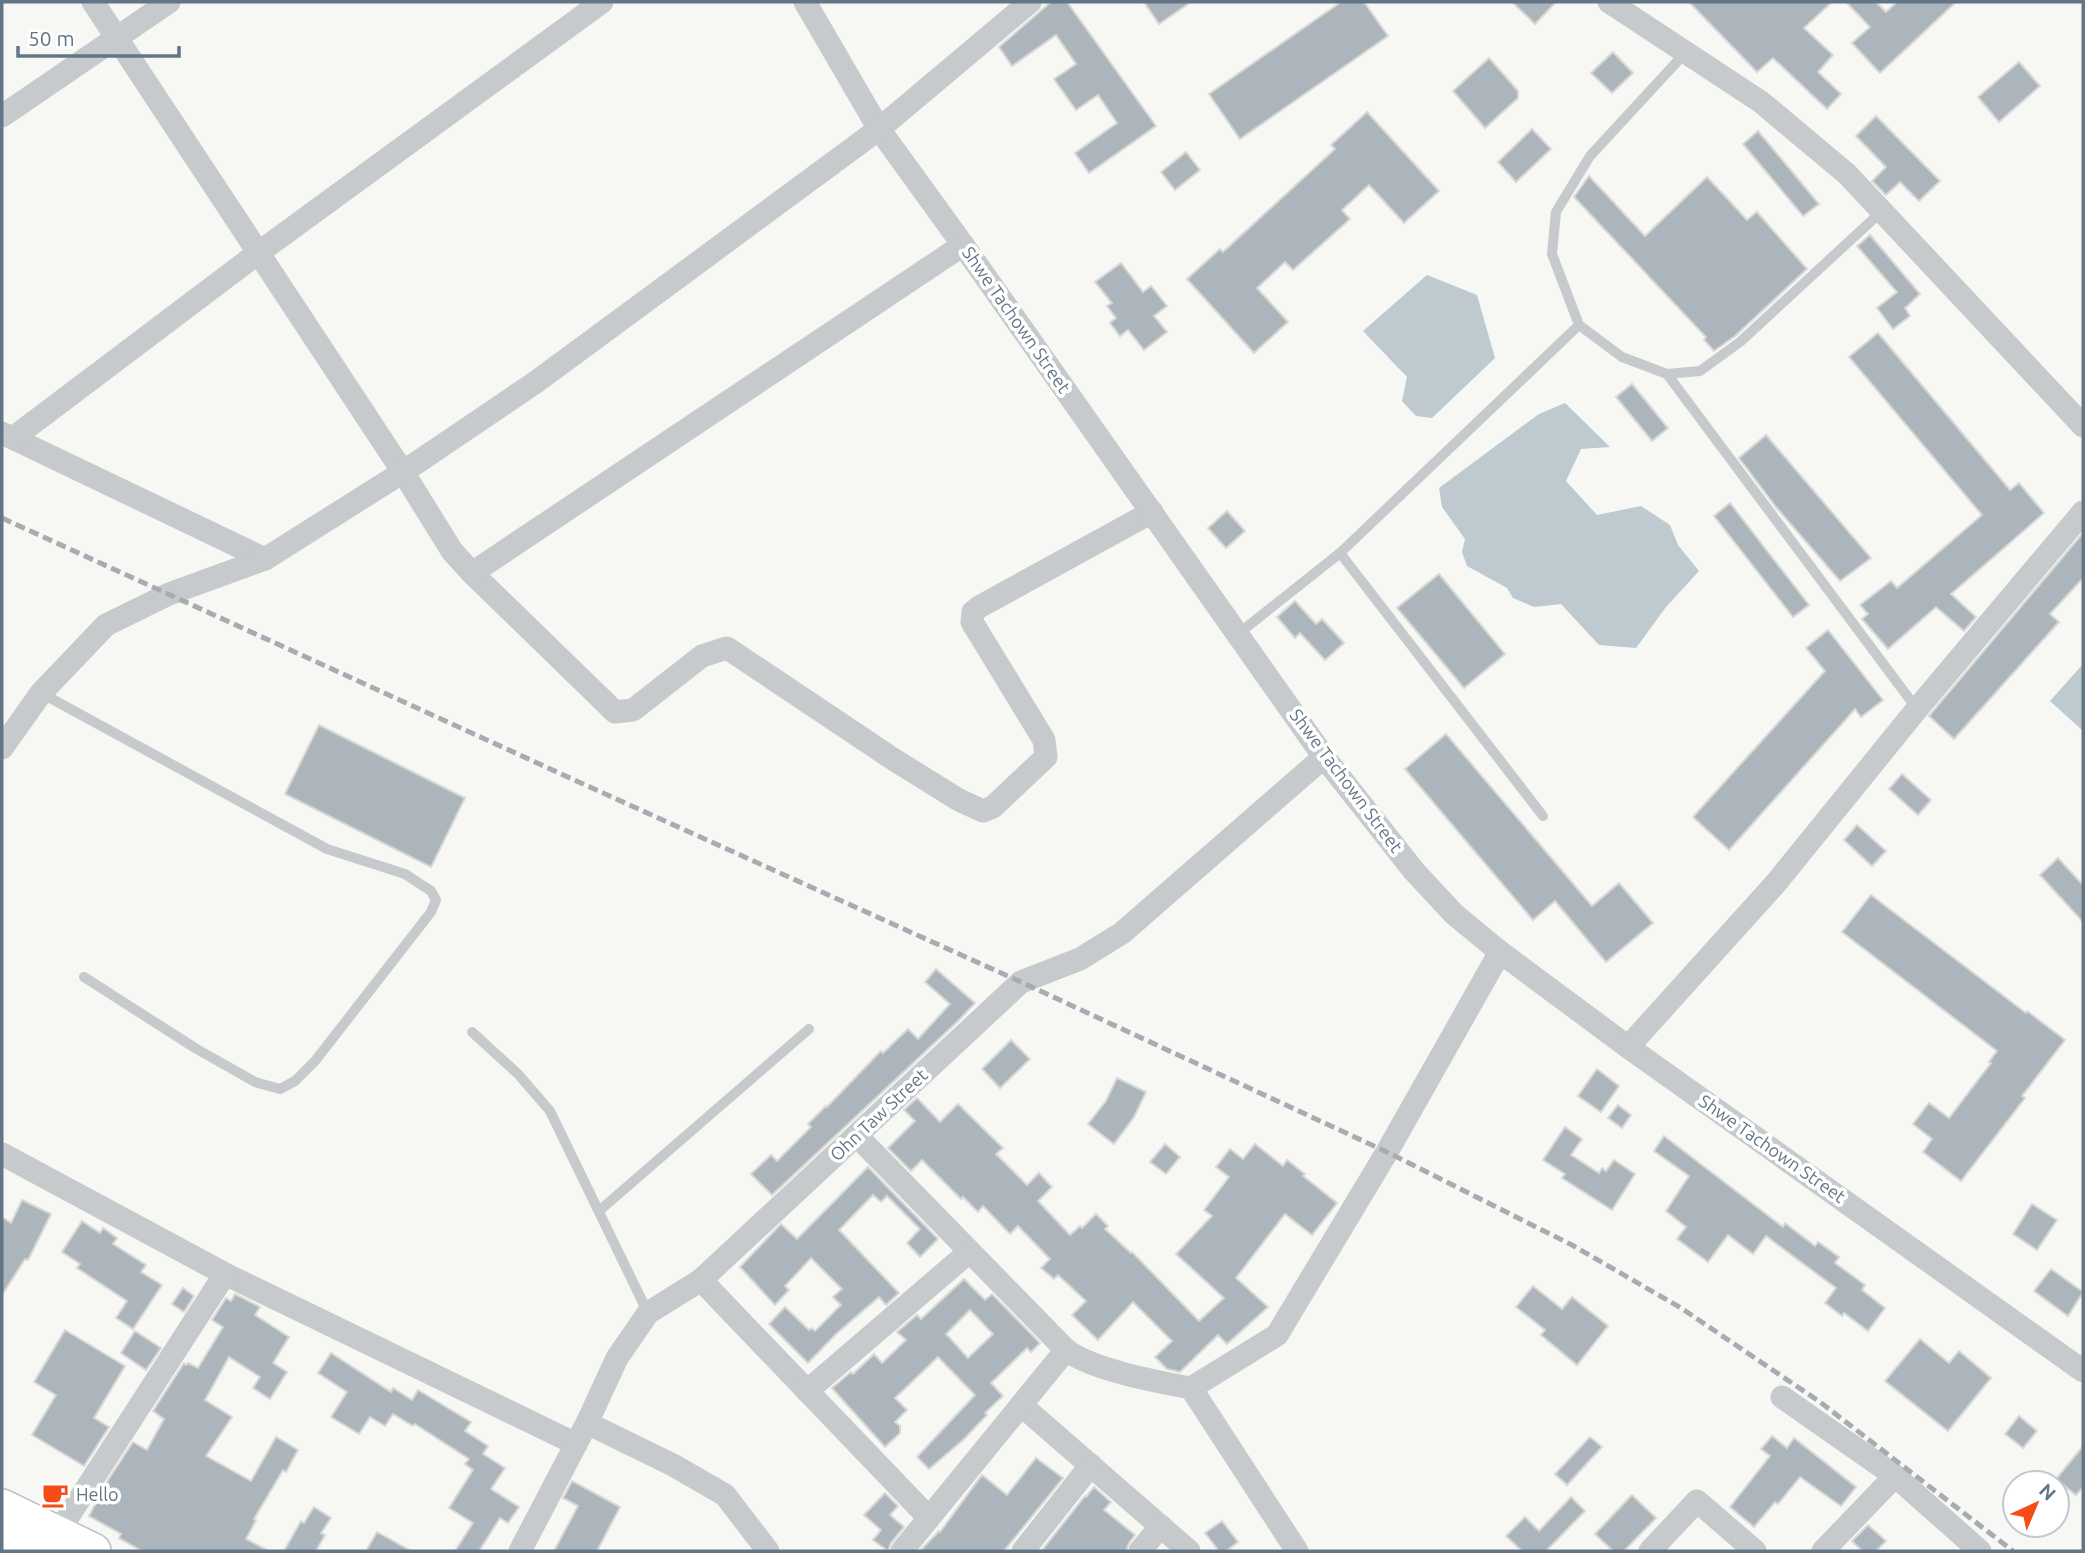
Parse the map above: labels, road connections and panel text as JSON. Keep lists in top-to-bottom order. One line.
{"streets":{"street":["Shwe Tachown Street","Ohn Taw Street"]},"crossings":[["Shwe Tachown Street","Ohn Taw Street"]],"places":{"cafe":["Hello"]},"scale_bar":"50 m","north":"top right"}
